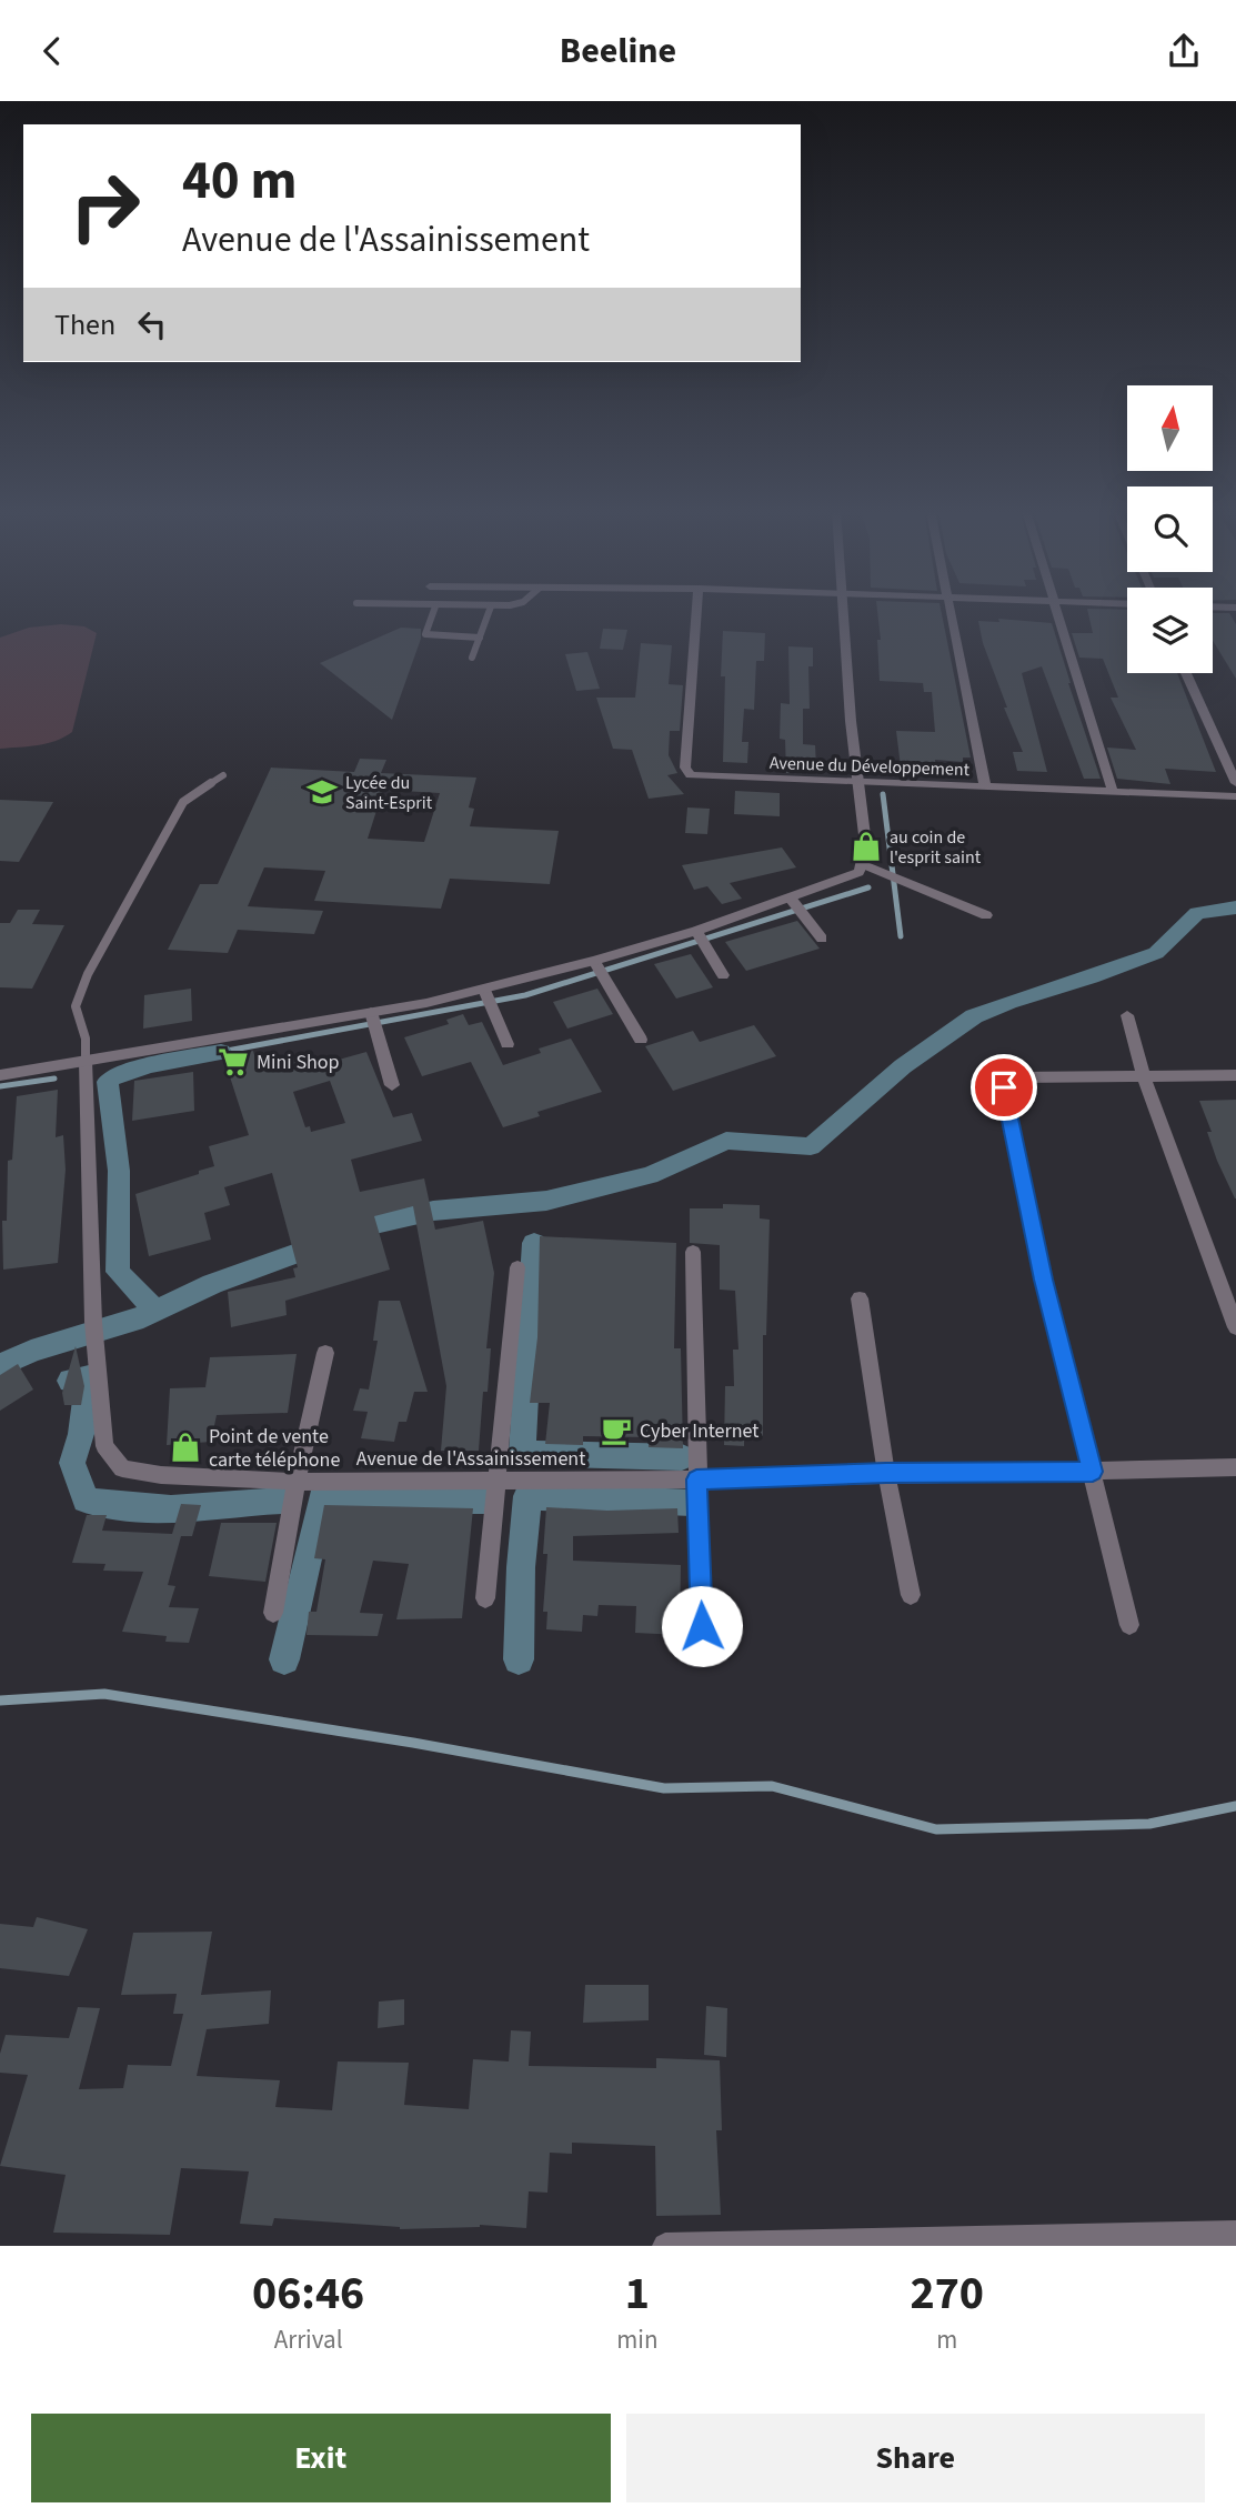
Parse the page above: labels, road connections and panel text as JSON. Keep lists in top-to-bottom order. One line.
{"streets":{"street":["Avenue du Développement","Avenue de l'Assainissement"]},"places":{"school or university":["Lycée du Saint-Esprit"],"shop":["au coin de l'esprit saint","Point de vente carte téléphone"],"supermarket":["Mini Shop"],"cafe":["Cyber Internet"]},"north":"top","page":{"header":"Beeline","turn":["40 m","Avenue de l'Assainissement"],"then":"Then","eta":["06:46","Arrival","1","min","270","m"],"buttons":["Exit","Share"]}}
